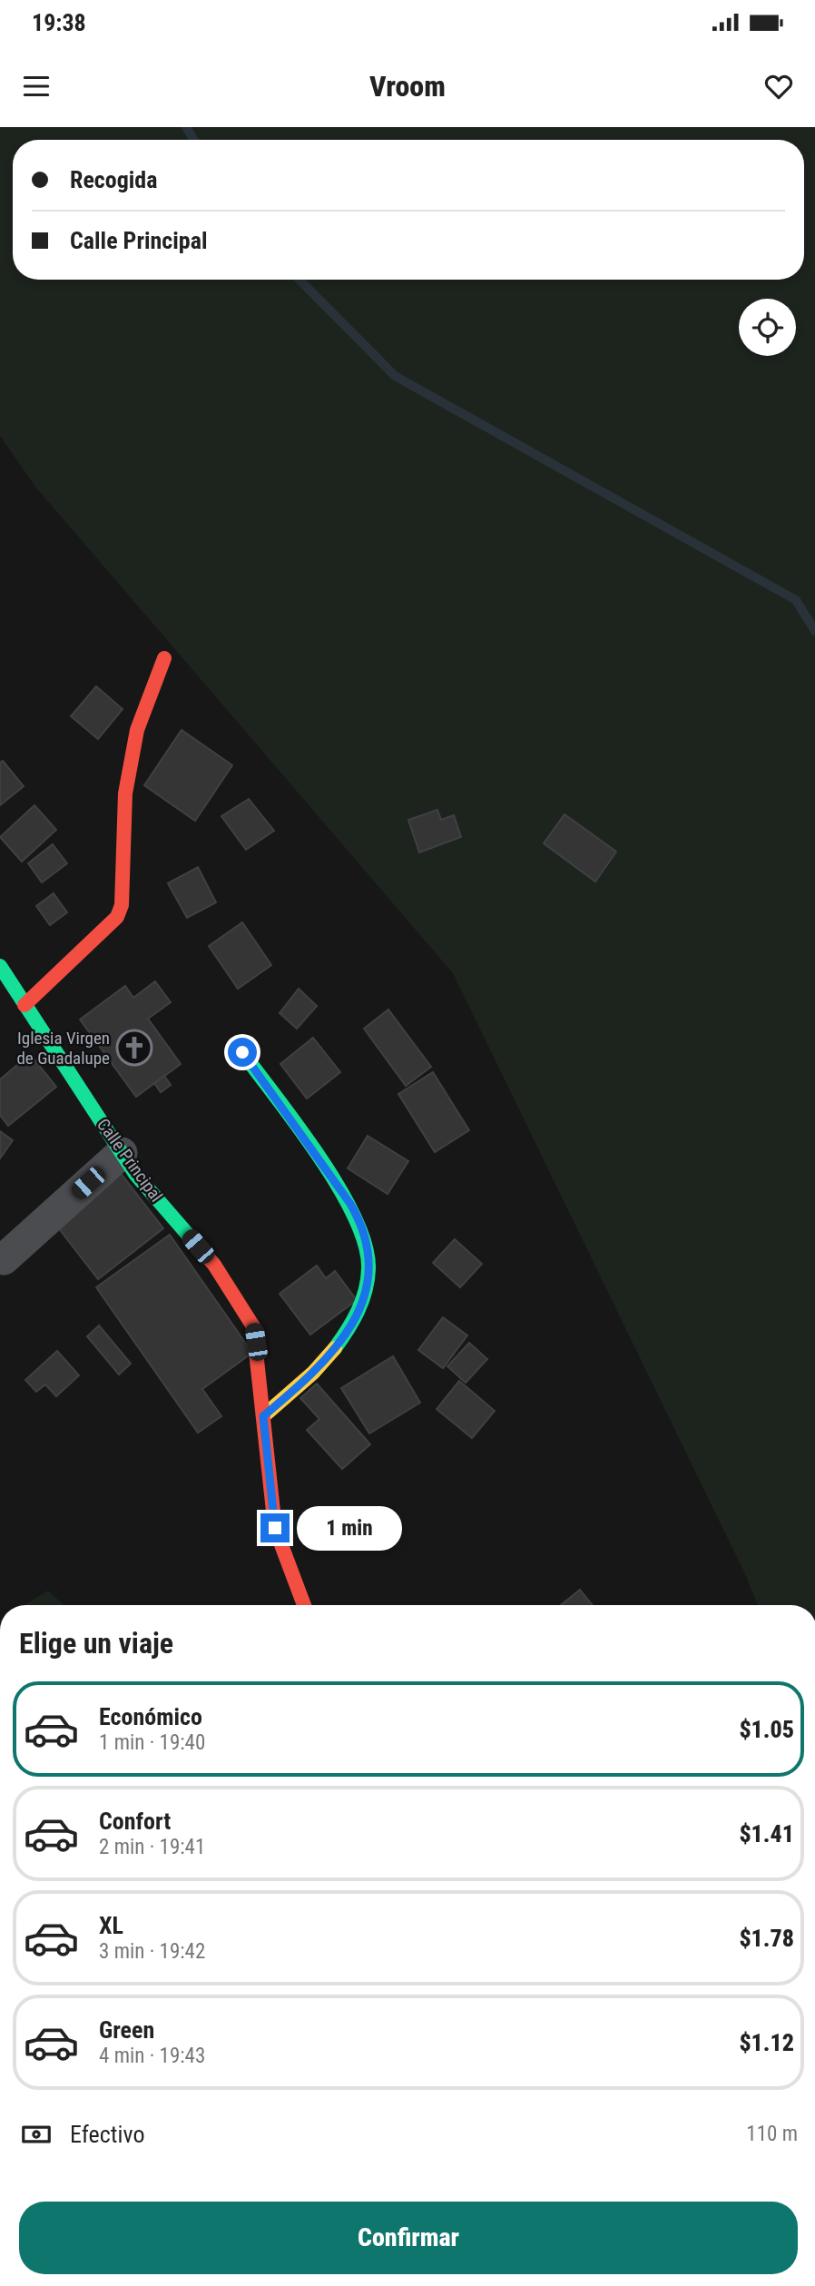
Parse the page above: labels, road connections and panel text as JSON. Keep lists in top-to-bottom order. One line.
{"streets":{"street":["Calle Principal"]},"places":{"church":["Iglesia Virgen de Guadalupe"]},"page":{"status":"19:38","header":"Vroom","banner":["Recogida","Calle Principal"],"bubble":"1 min","heading":"Elige un viaje","list":[{"name":"Económico","note":"1 min · 19:40","value":"$1.05"},{"name":"Confort","note":"2 min · 19:41","value":"$1.41"},{"name":"XL","note":"3 min · 19:42","value":"$1.78"},{"name":"Green","note":"4 min · 19:43","value":"$1.12"}],"pay":["Efectivo","110 m"],"buttons":"Confirmar"}}
